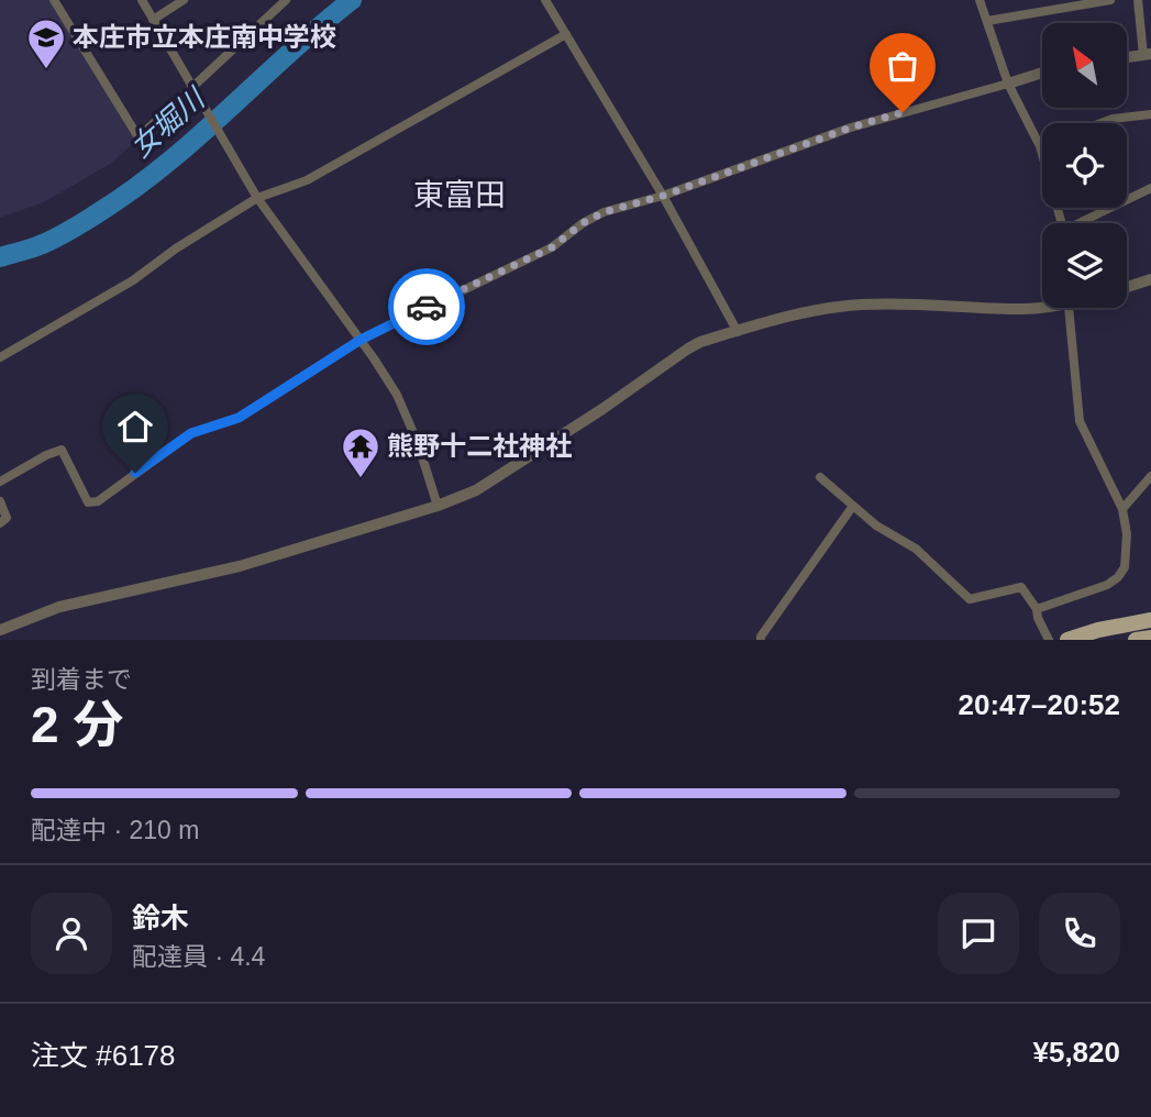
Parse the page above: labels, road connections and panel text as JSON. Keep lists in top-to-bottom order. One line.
{"districts":["東富田"],"water":["女堀川"],"places":{"school or university":["本庄市立本庄南中学校"],"temple":["熊野十二社神社"]},"north":"top left","page":{"heading":["2 分","到着まで","20:47–20:52"],"panel":["鈴木","配達員 · 4.4","注文 #6178","¥5,820"],"bar":"配達中 · 210 m"}}
